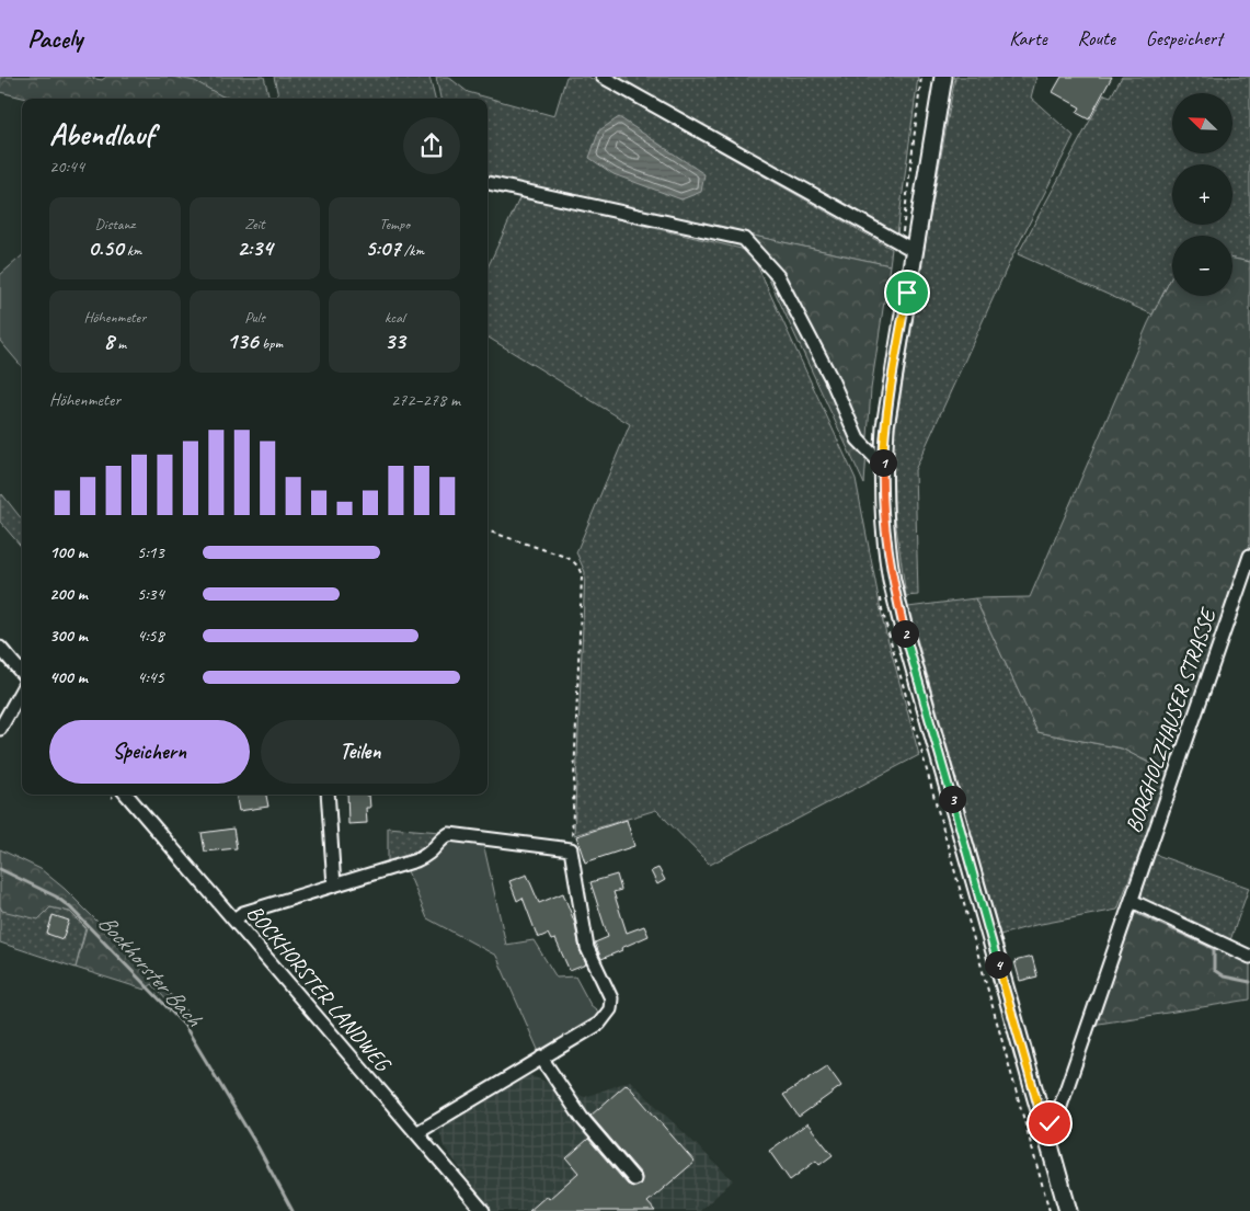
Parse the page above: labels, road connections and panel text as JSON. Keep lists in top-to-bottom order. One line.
{"streets":{"street":["BORGHOLZHAUSER STRASSE","BOCKHORSTER LANDWEG"]},"water":["Bockhorster Bach"],"north":"top left","page":{"header":"Pacely","nav":["Karte","Route","Gespeichert"],"map_buttons":["+","−"],"heading":["Abendlauf","20:44"],"stats":[["Distanz","0.50 km"],["Zeit","2:34"],["Tempo","5:07 /km"],["Höhenmeter","8 m"],["Puls","136 bpm"],["kcal","33"]],"chart":["Höhenmeter","272–278 m"],"pins":["1","2","3","4"],"list":[{"name":"100 m","note":"5:13"},{"name":"200 m","note":"5:34"},{"name":"300 m","note":"4:58"},{"name":"400 m","note":"4:45"}],"buttons":["Speichern","Teilen"]}}
